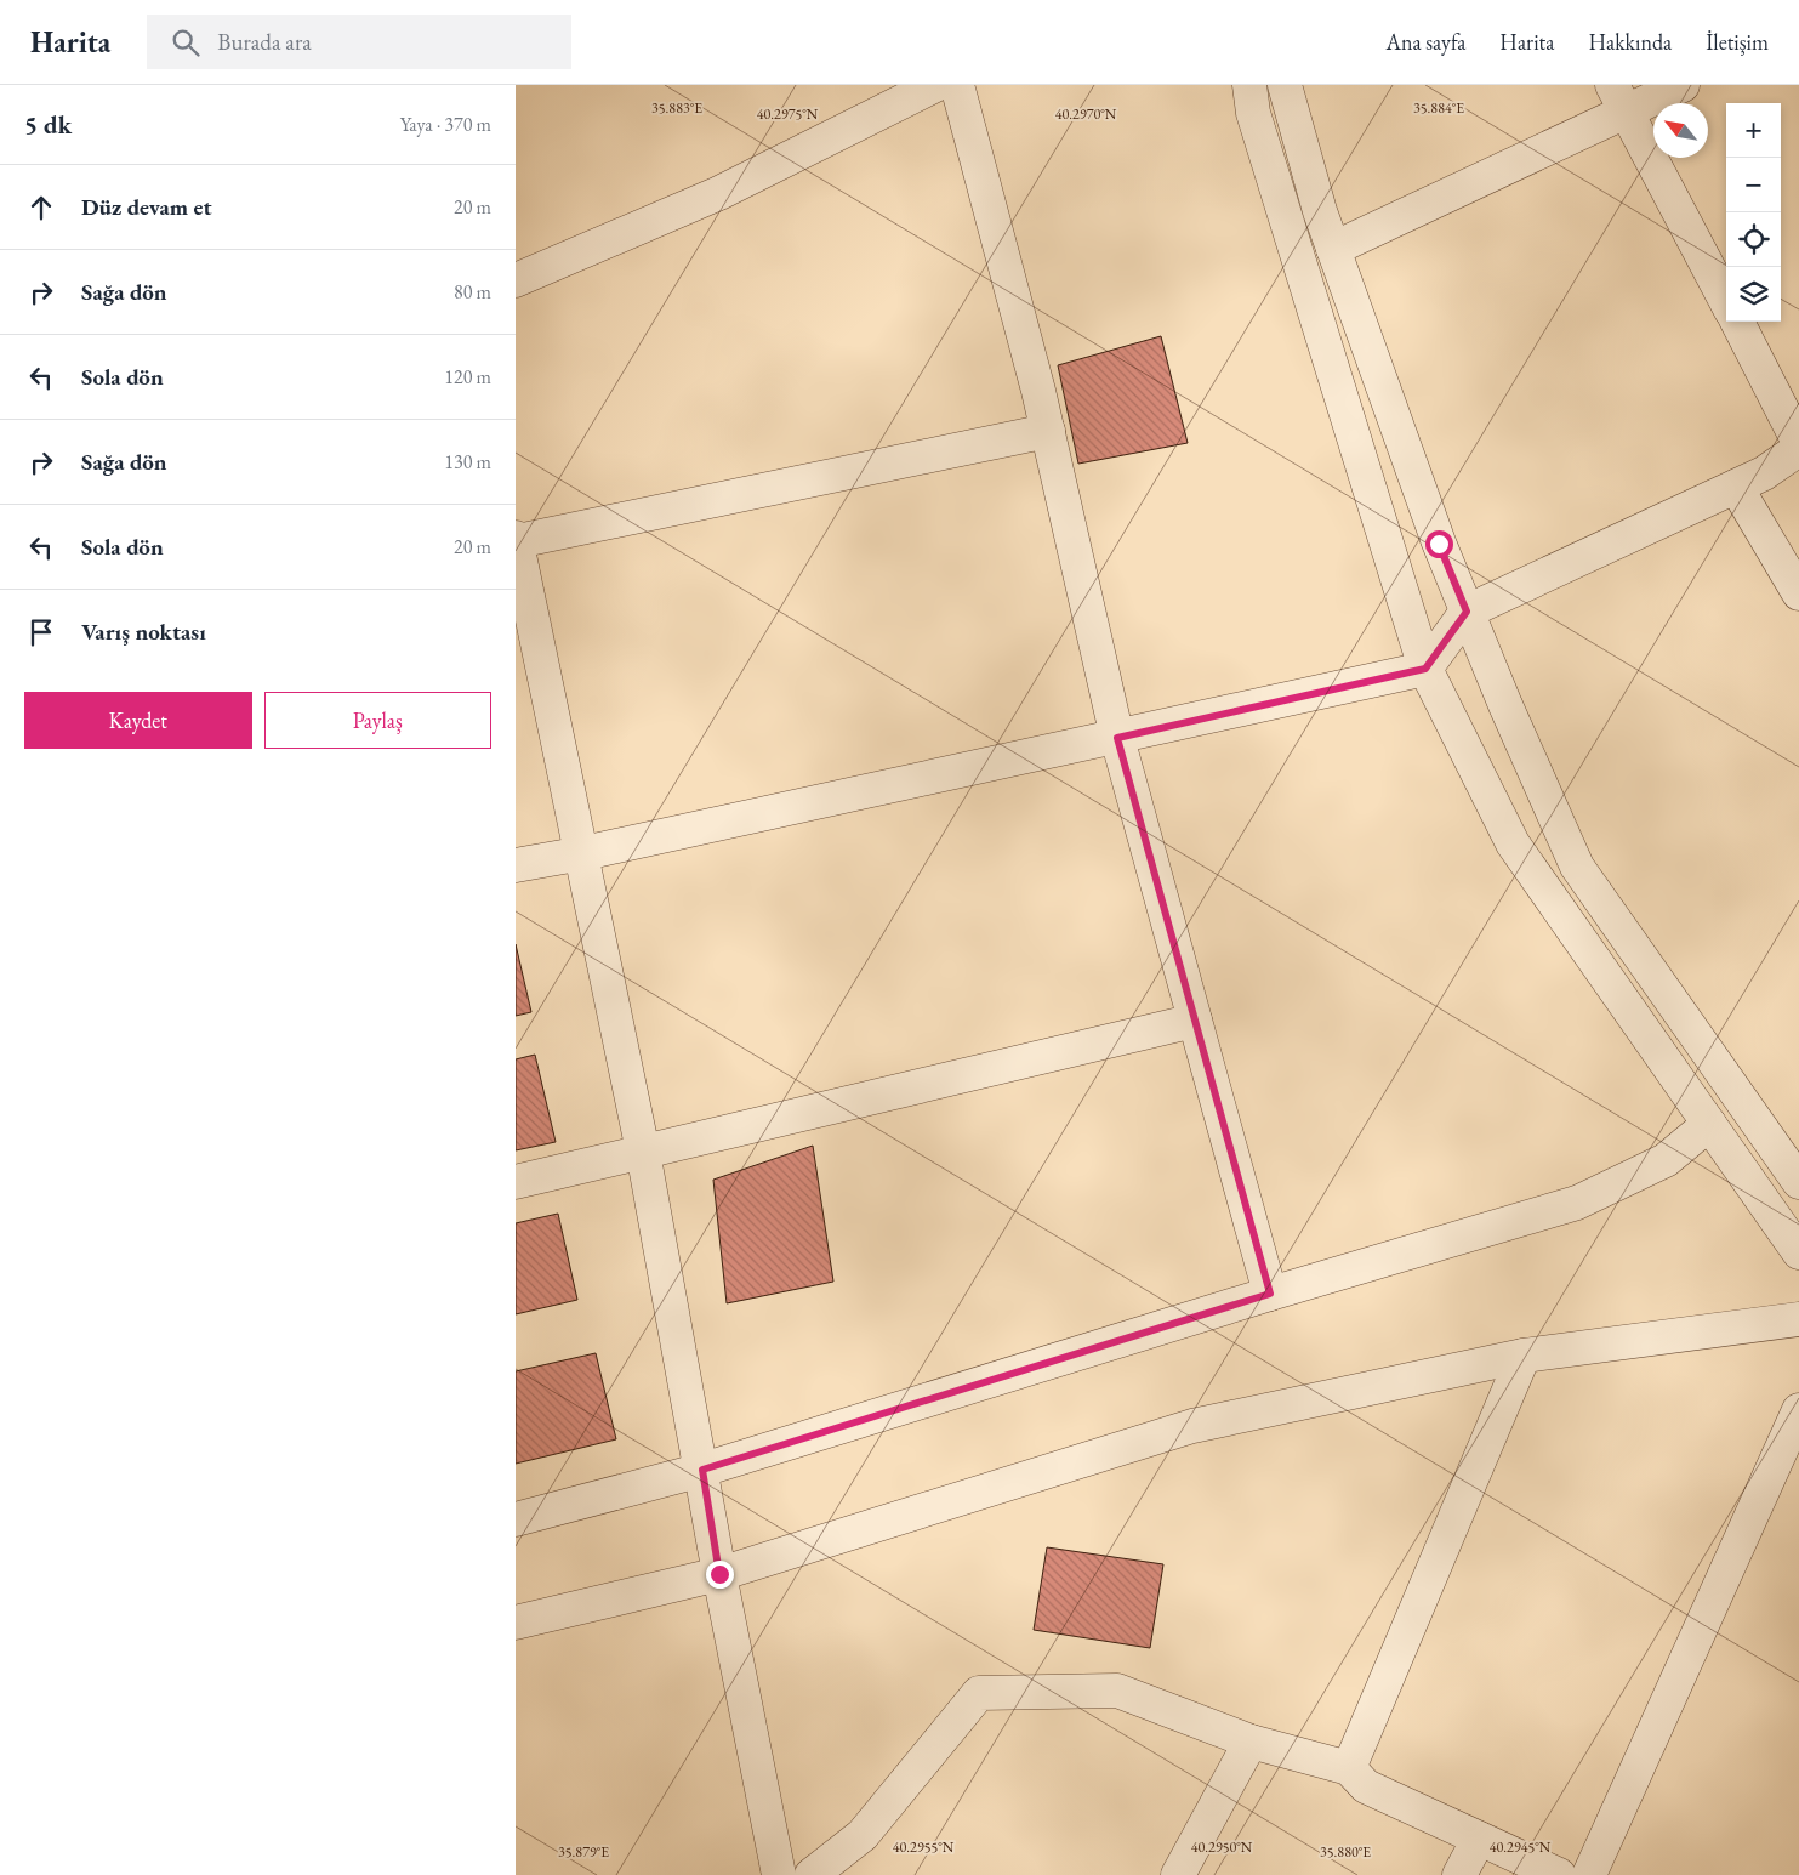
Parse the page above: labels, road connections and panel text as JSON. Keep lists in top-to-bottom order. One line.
{"north":"top left","page":{"header":"Harita","search":"Burada ara","nav":["Ana sayfa","Harita","Hakkında","İletişim"],"heading":["5 dk","Yaya · 370 m"],"map_buttons":["+","−"],"list":[["Düz devam et","20 m"],["Sağa dön","80 m"],["Sola dön","120 m"],["Sağa dön","130 m"],["Sola dön","20 m"],"Varış noktası"],"buttons":["Kaydet","Paylaş"]},"coordinates":["35.883°E","35.884°E","40.2975°N","40.2970°N","40.2955°N","40.2950°N","40.2945°N","35.879°E","35.880°E"]}
